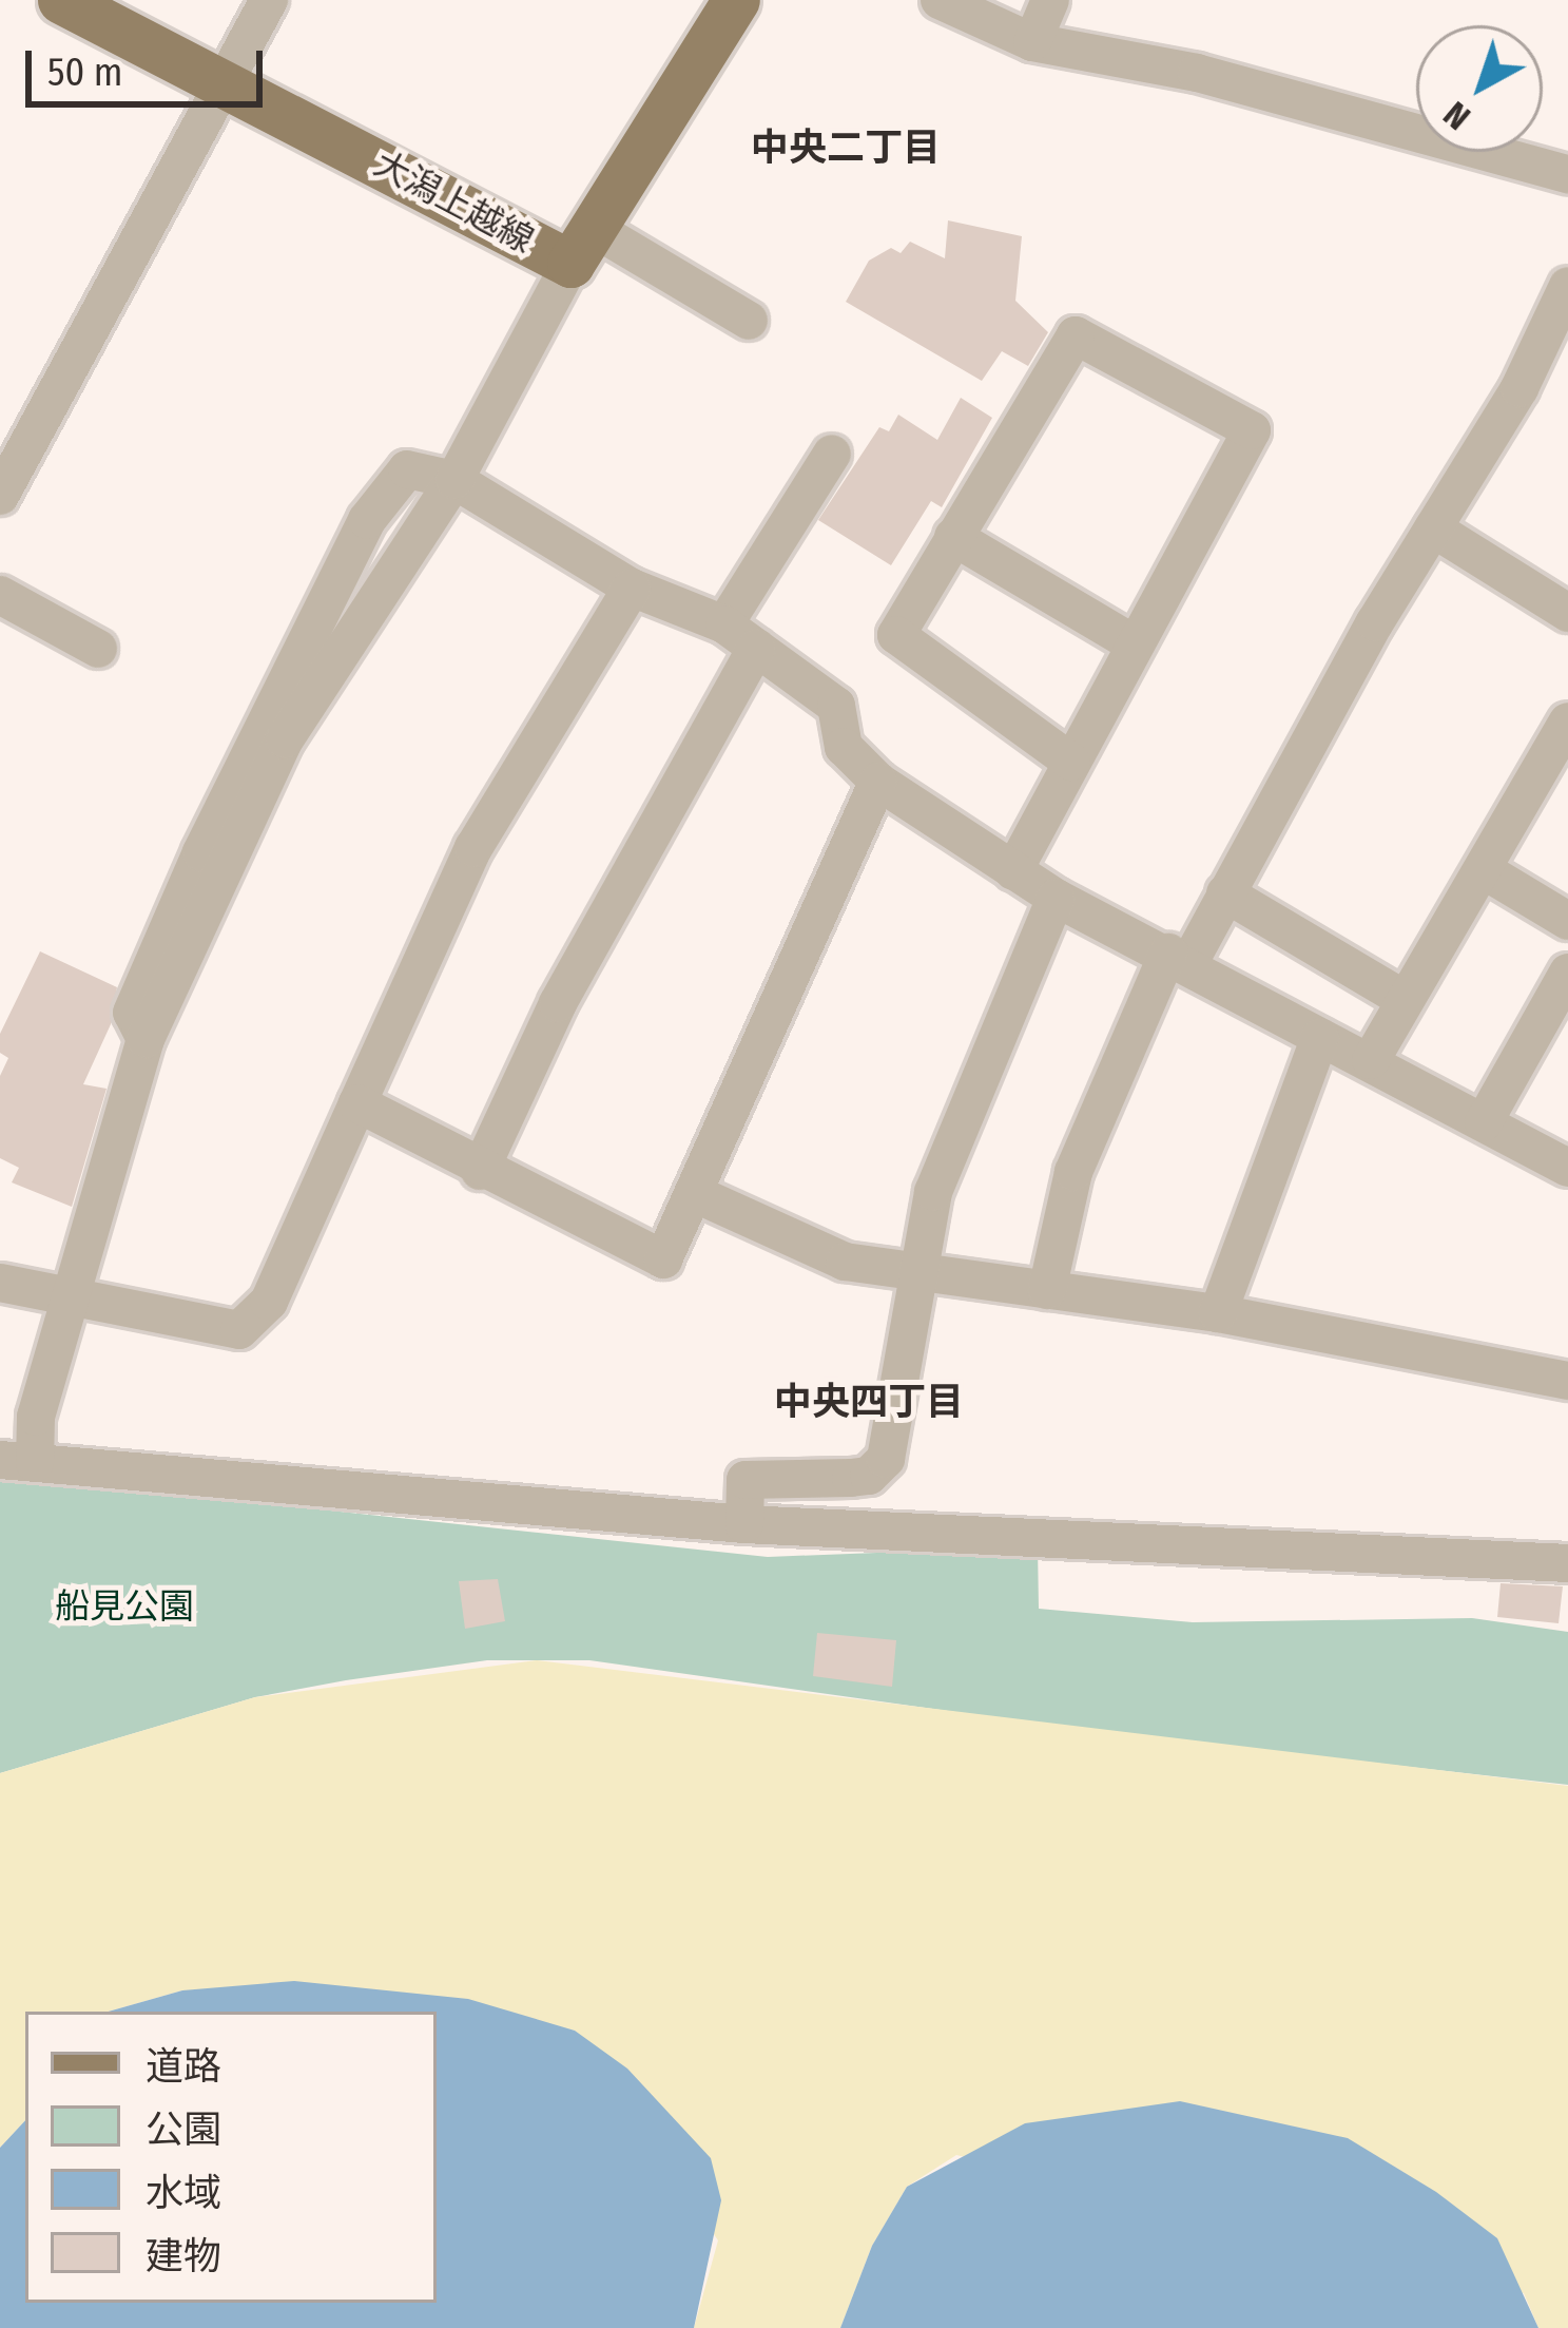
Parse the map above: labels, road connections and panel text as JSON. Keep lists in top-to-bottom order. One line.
{"streets":{"main road":["大潟上越線"]},"districts":["中央二丁目","中央四丁目"],"parks":["船見公園"],"legend":["道路","公園","水域","建物"],"scale_bar":"50 m","north":"bottom left"}
